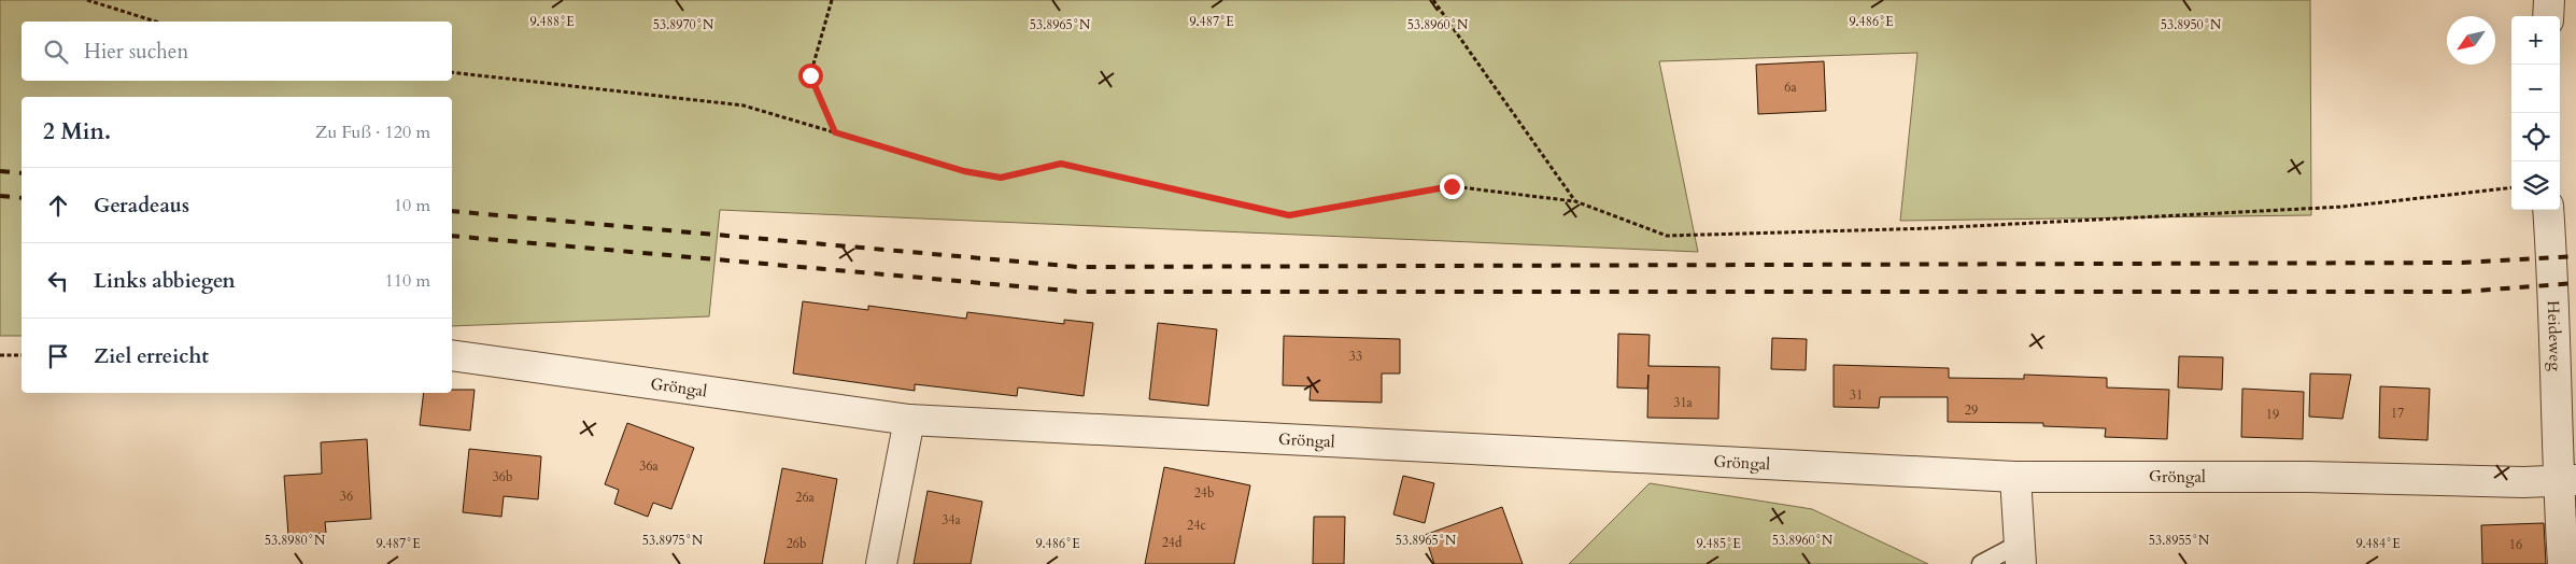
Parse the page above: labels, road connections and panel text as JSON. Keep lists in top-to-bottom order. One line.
{"streets":{"street":["Heideweg","Gröngal"]},"crossings":[["Heideweg","Gröngal"]],"house_numbers":["6a","33","31","31a","29","17","19","36a","36b","24b","36","26a","34a","24c","24d","26b","16"],"north":"bottom left","page":{"map_buttons":["+","−"],"search":"Hier suchen","heading":["2 Min.","Zu Fuß · 120 m"],"list":[["Geradeaus","10 m"],["Links abbiegen","110 m"],"Ziel erreicht"]},"coordinates":["9.488°E","9.487°E","9.486°E","53.8970°N","53.8965°N","53.8960°N","53.8950°N","53.8980°N","53.8975°N","53.8955°N","9.485°E","9.484°E"]}
